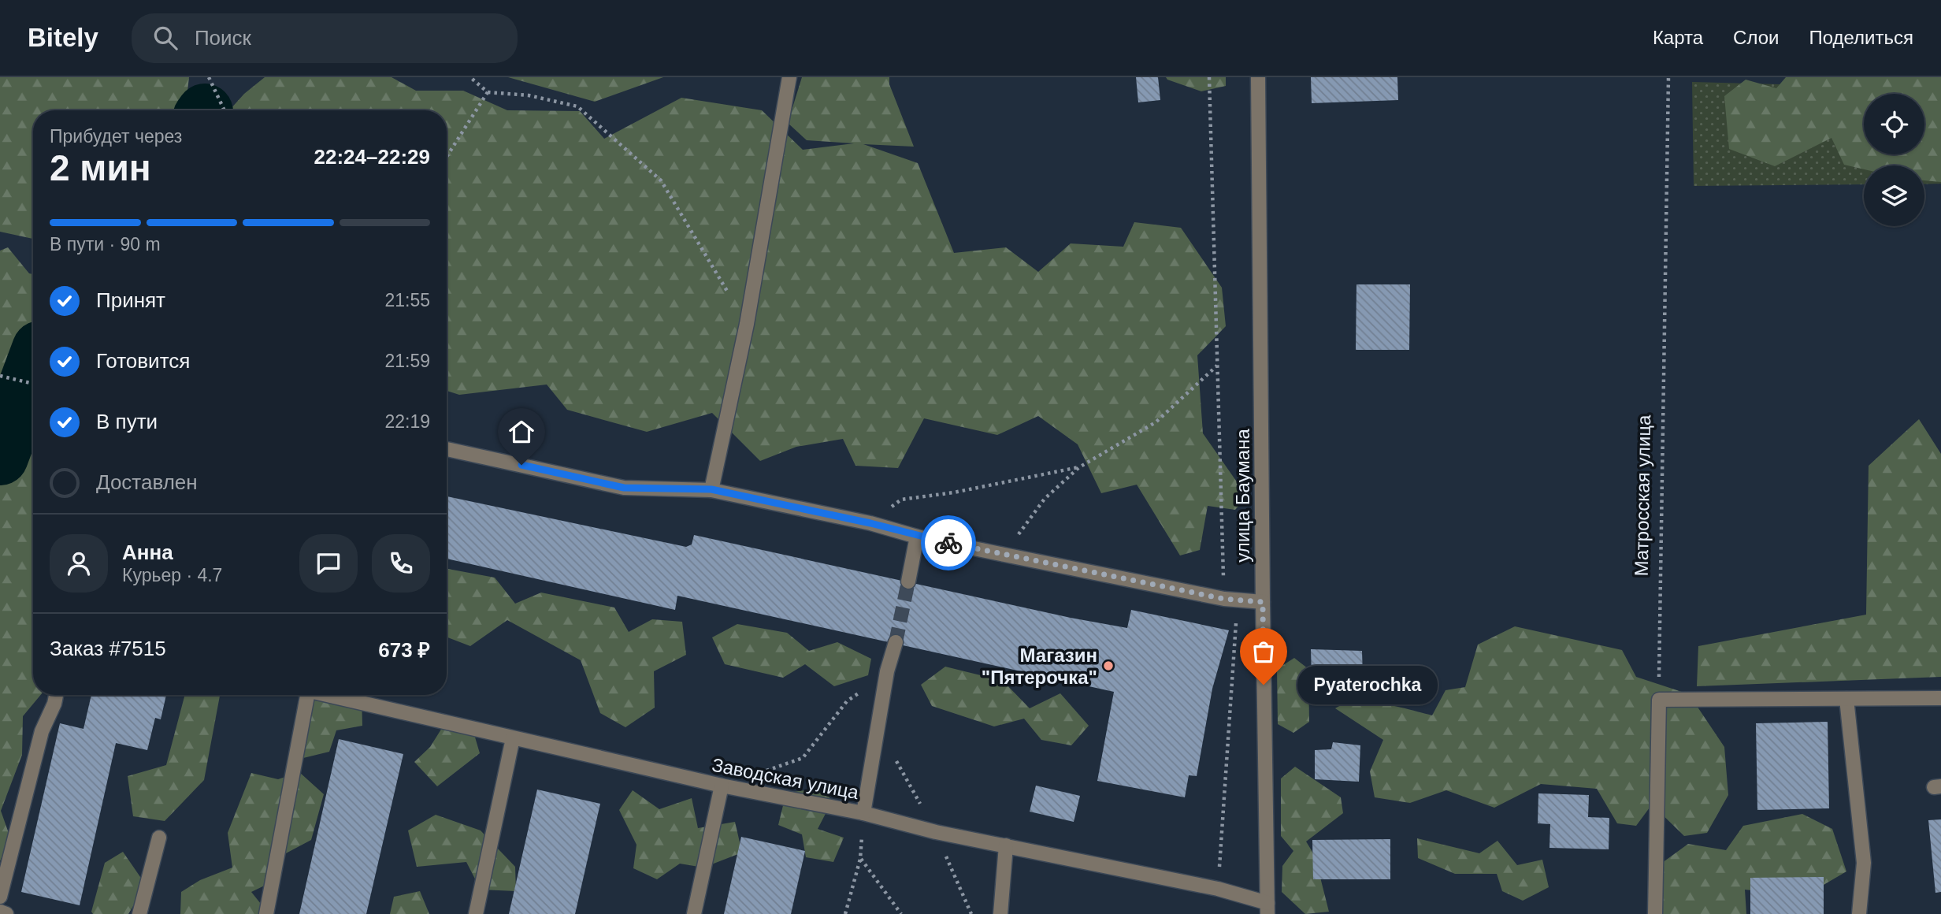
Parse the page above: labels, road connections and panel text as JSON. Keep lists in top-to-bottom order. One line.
{"streets":{"street":["улица Баумана","Заводская улица"],"path":["Матросская улица"]},"crossings":[["улица Баумана","Заводская улица"]],"places":["Магазин \"Пятерочка\"","Pyaterochka"],"page":{"header":"Bitely","search":"Поиск","nav":["Карта","Слои","Поделиться"],"heading":["2 мин","Прибудет через","22:24–22:29"],"panel":["Анна","Курьер · 4.7","Заказ #7515","673 ₽"],"bar":"В пути · 90 m","list":[["Принят","21:55"],["Готовится","21:59"],["В пути","22:19"],"Доставлен"],"bubble":"Pyaterochka"}}
